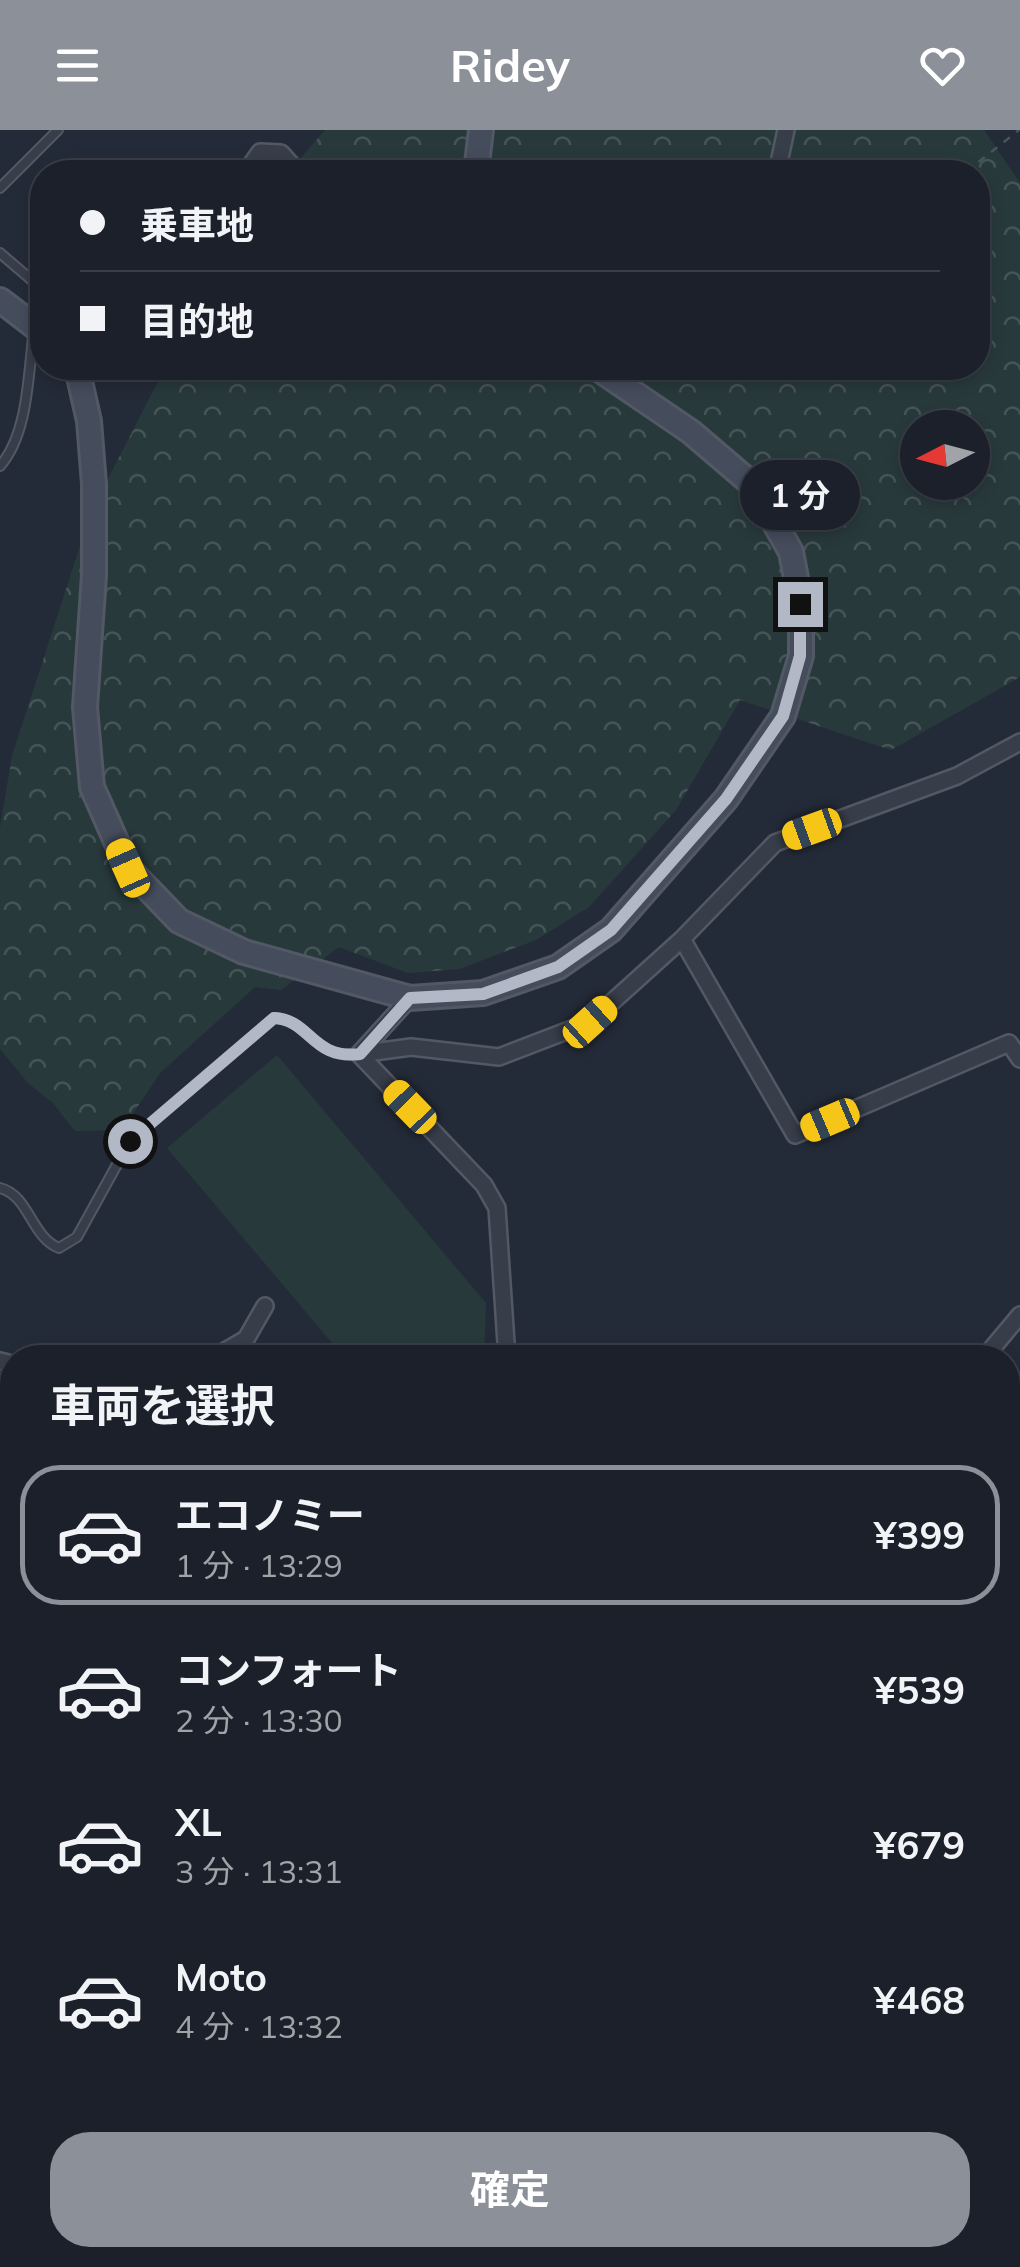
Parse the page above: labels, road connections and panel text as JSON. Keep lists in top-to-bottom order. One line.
{"north":"left","page":{"header":"Ridey","banner":["乗車地","目的地"],"bubble":"1 分","heading":"車両を選択","list":[{"name":"エコノミー","note":"1 分 · 13:29","value":"¥399"},{"name":"コンフォート","note":"2 分 · 13:30","value":"¥539"},{"name":"XL","note":"3 分 · 13:31","value":"¥679"},{"name":"Moto","note":"4 分 · 13:32","value":"¥468"}],"buttons":"確定"}}
